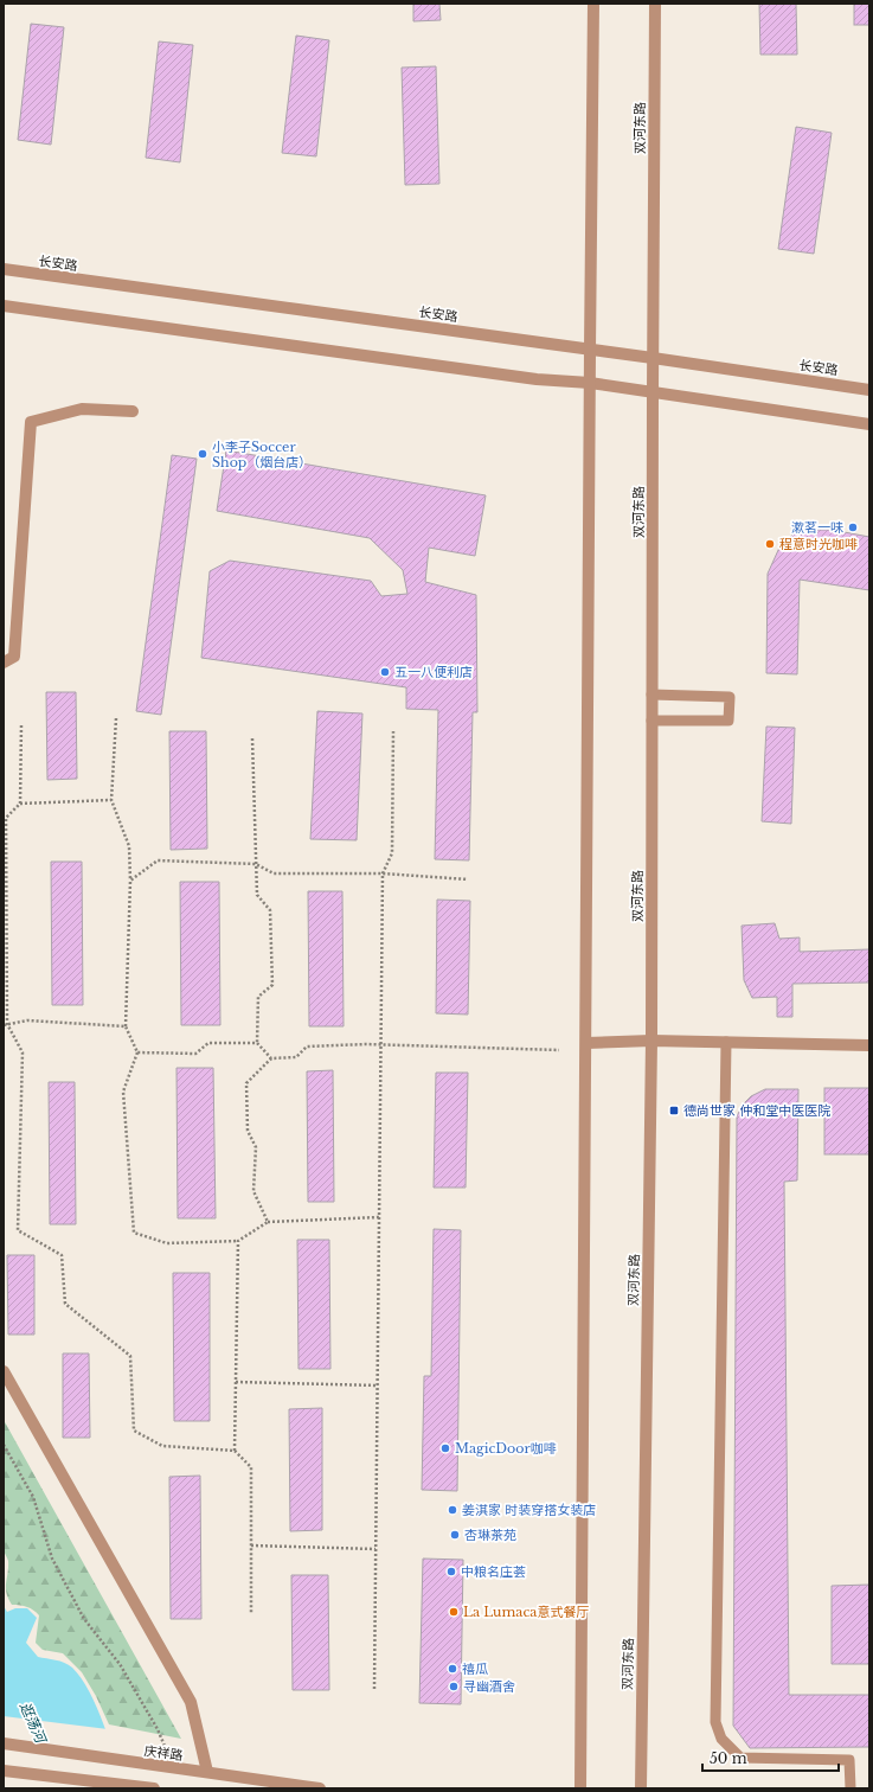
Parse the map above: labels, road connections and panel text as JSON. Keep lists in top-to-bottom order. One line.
{"streets":{"street":["双河东路","长安路","庆祥路"]},"crossings":[["双河东路","长安路"]],"water":["逛荡河"],"places":{"other":["小李子Soccer Shop（烟台店）","漱茗一味","程意时光咖啡","五一八便利店","MagicDoor咖啡","姜淇家 时装穿搭女装店","杏琳茶苑","中粮名庄荟","La Lumaca意式餐厅","禧瓜","寻幽酒舍"],"transit":["德尚世家 仲和堂中医医院"]},"scale_bar":"50 m"}
